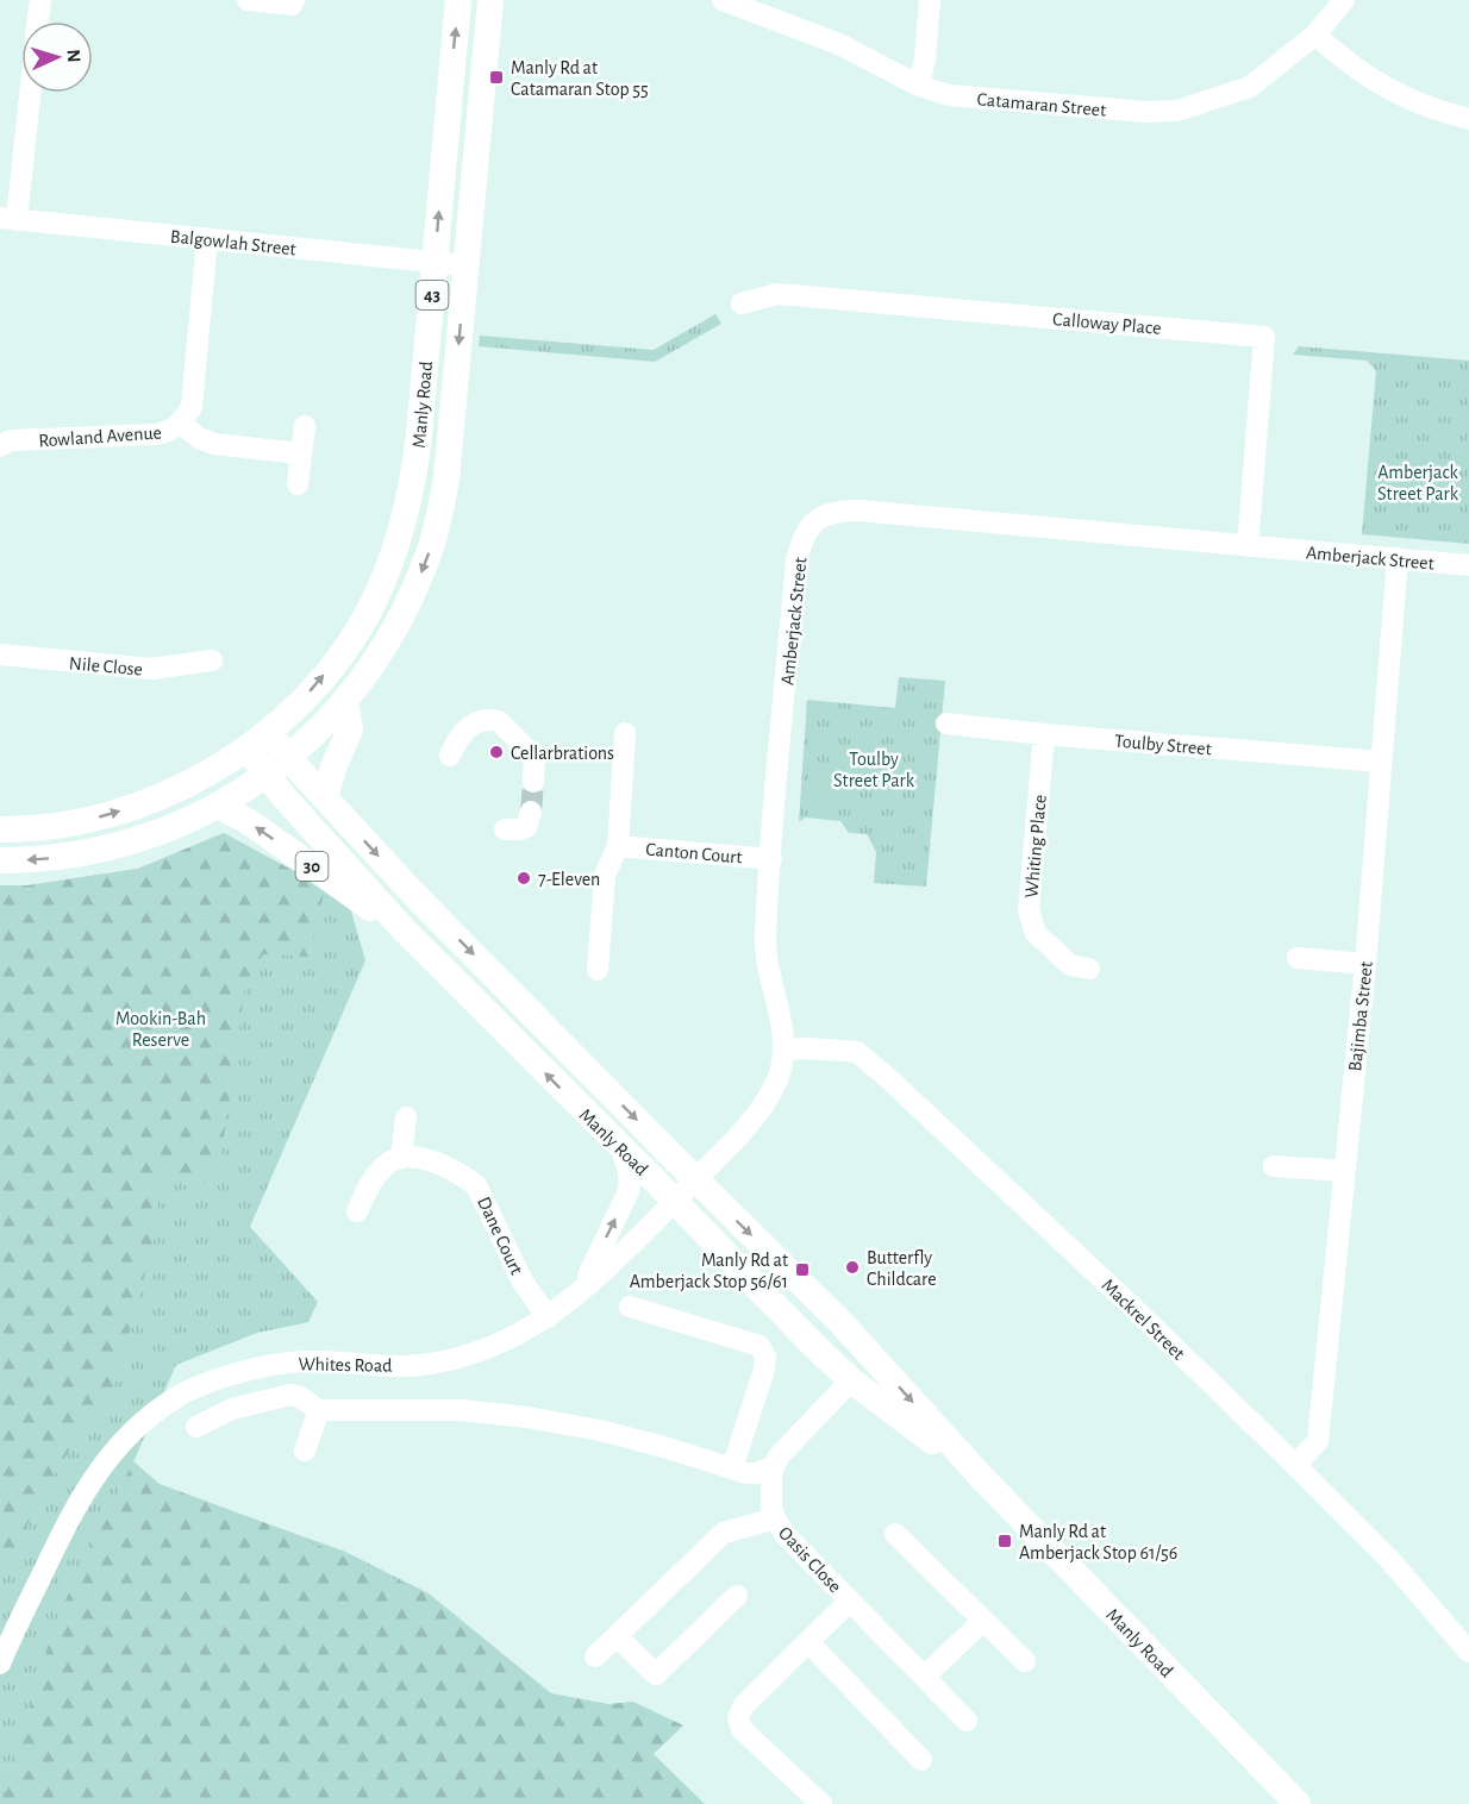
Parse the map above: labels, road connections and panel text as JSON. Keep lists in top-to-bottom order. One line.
{"streets":{"main road":["43","Manly Road","30"],"street":["Catamaran Street","Balgowlah Street","Calloway Place","Rowland Avenue","Amberjack Street","Nile Close","Toulby Street","Whiting Place","Canton Court","Bajimba Street","Dane Court","Mackrel Street","Whites Road","Oasis Close"]},"crossings":[["Balgowlah Street","Manly Road"],["Balgowlah Street","Rowland Avenue"],["Calloway Place","Amberjack Street"],["Manly Road","Amberjack Street"],["Manly Road","30"],["Manly Road","Whites Road"],["Amberjack Street","Canton Court"],["Amberjack Street","Bajimba Street"],["Amberjack Street","Mackrel Street"],["Amberjack Street","Whites Road"],["Toulby Street","Whiting Place"],["Toulby Street","Bajimba Street"],["Bajimba Street","Mackrel Street"],["Dane Court","Whites Road"]],"parks":["Amberjack Street Park","Toulby Street Park","Mookin-Bah Reserve"],"places":{"transit":["Manly Rd at Catamaran Stop 55","Manly Rd at Amberjack Stop 56/61","Manly Rd at Amberjack Stop 61/56"],"other":["Cellarbrations","7-Eleven","Butterfly Childcare"]},"north":"right"}
